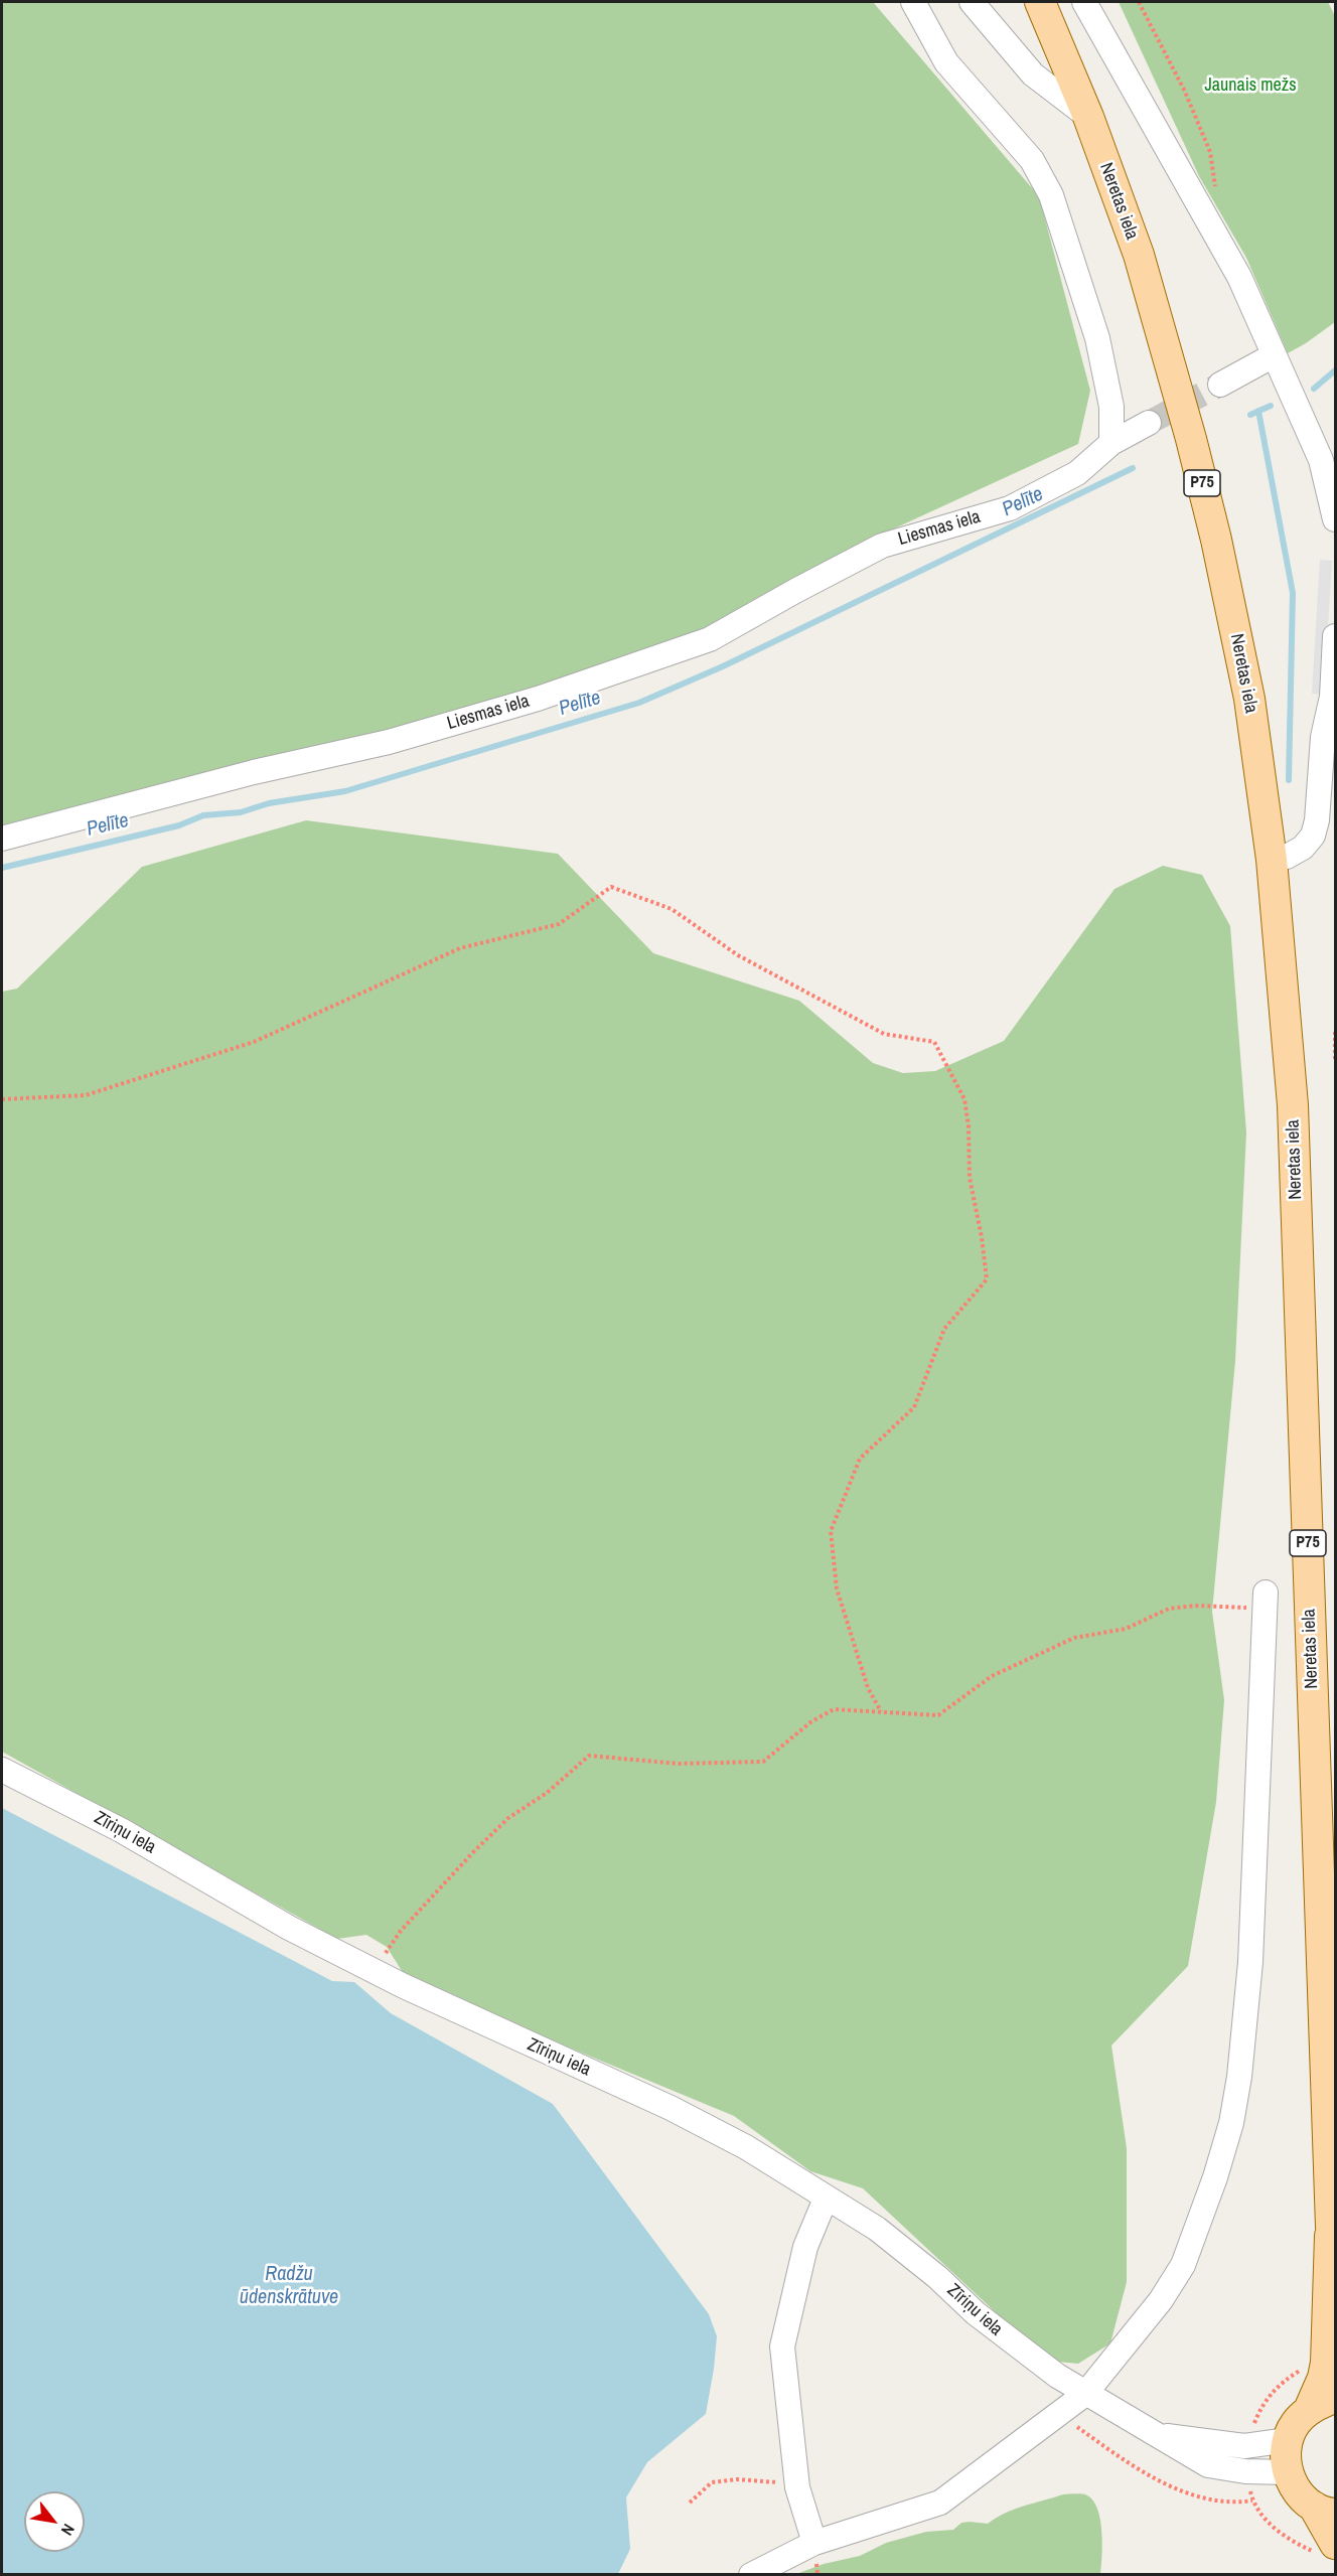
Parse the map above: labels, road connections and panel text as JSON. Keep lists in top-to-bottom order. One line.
{"streets":{"main road":["Neretas iela","P75"],"street":["Liesmas iela","Zīriņu iela"]},"crossings":[["Neretas iela","P75"]],"water":["Pelīte","Radžu ūdenskrātuve"],"parks":["Jaunais mežs"],"north":"bottom right"}
